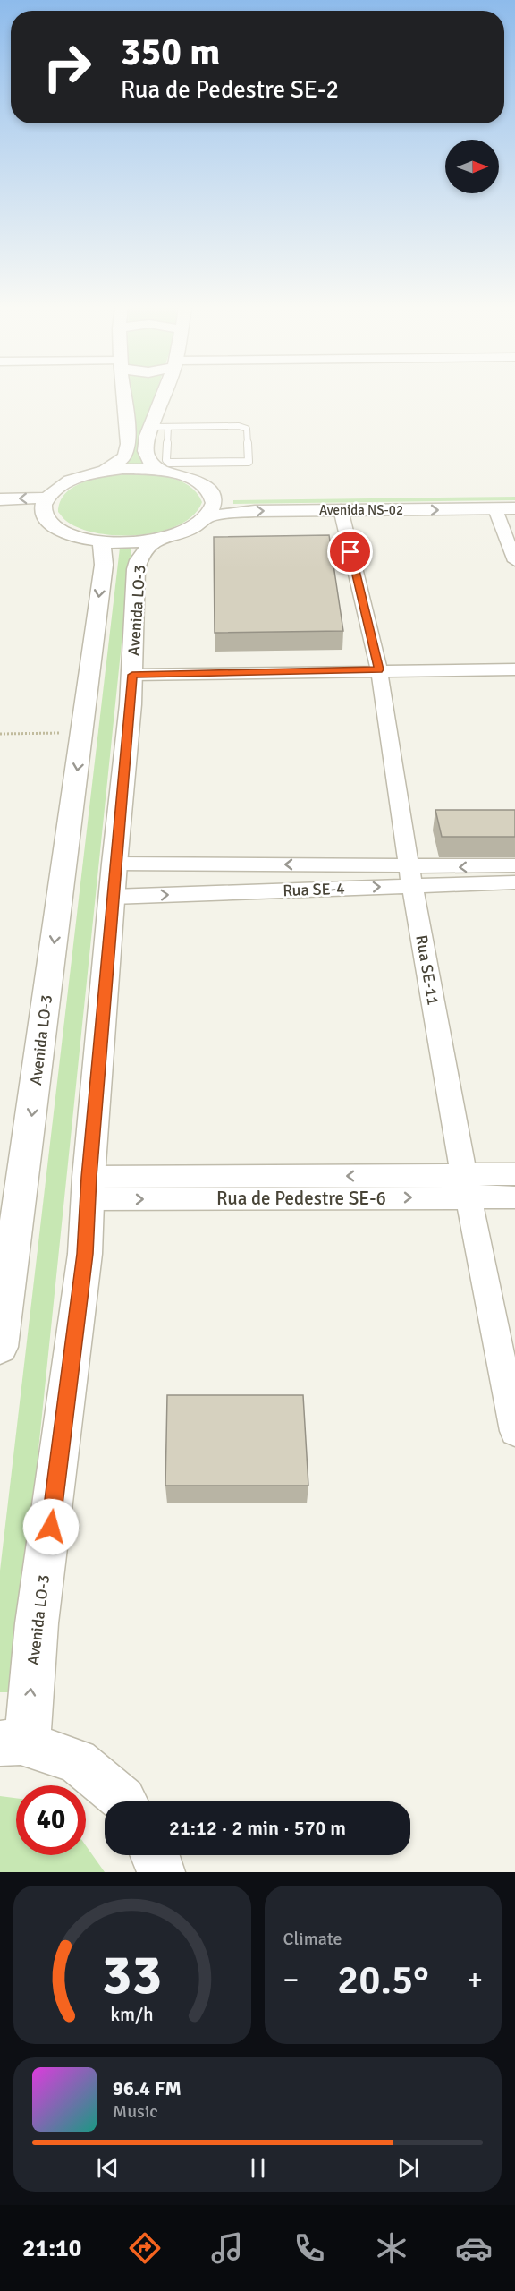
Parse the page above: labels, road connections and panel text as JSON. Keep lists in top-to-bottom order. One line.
{"streets":{"street":["Avenida NS-02","Avenida LO-3","Rua SE-4","Rua SE-11","Rua de Pedestre SE-6"]},"crossings":[["Avenida NS-02","Rua SE-11"],["Avenida LO-3","Rua SE-4"],["Avenida LO-3","Rua de Pedestre SE-6"],["Rua SE-4","Rua SE-11"],["Rua SE-11","Rua de Pedestre SE-6"]],"north":"right","page":{"turn":["350 m","Rua de Pedestre SE-2"],"limit":"40","trip":"21:12 · 2 min · 570 m","tile":"Climate","heat":["−","20.5°","+"],"song":["96.4 FM","Music"],"tabs":"21:10","gauge":["33","km/h"]}}
